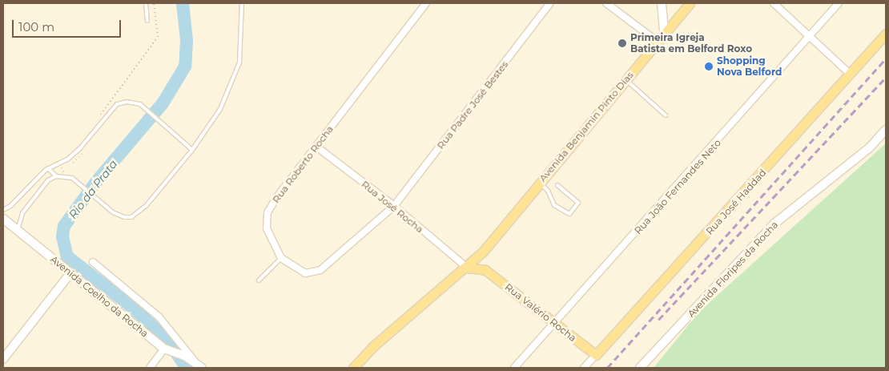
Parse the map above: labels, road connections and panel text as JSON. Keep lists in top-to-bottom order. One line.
{"streets":{"main road":["Avenida Benjamin Pinto Dias","Rua José Haddad","Rua Valério Rocha"],"street":["Rua Padre José Bestes","Rua Roberto Rocha","Rua João Fernandes Neto","Rua José Rocha","Avenida Floripes da Rocha","Avenida Coelho da Rocha"]},"crossings":[["Rua Padre José Bestes","Rua José Rocha"],["Avenida Benjamin Pinto Dias","Rua José Rocha"],["Rua Roberto Rocha","Rua José Rocha"],["Rua João Fernandes Neto","Rua Valério Rocha"],["Rua José Haddad","Rua Valério Rocha"]],"water":["Rio da Prata"],"places":["Primeira Igreja Batista em Belford Roxo","Shopping Nova Belford"],"scale_bar":"100 m"}
